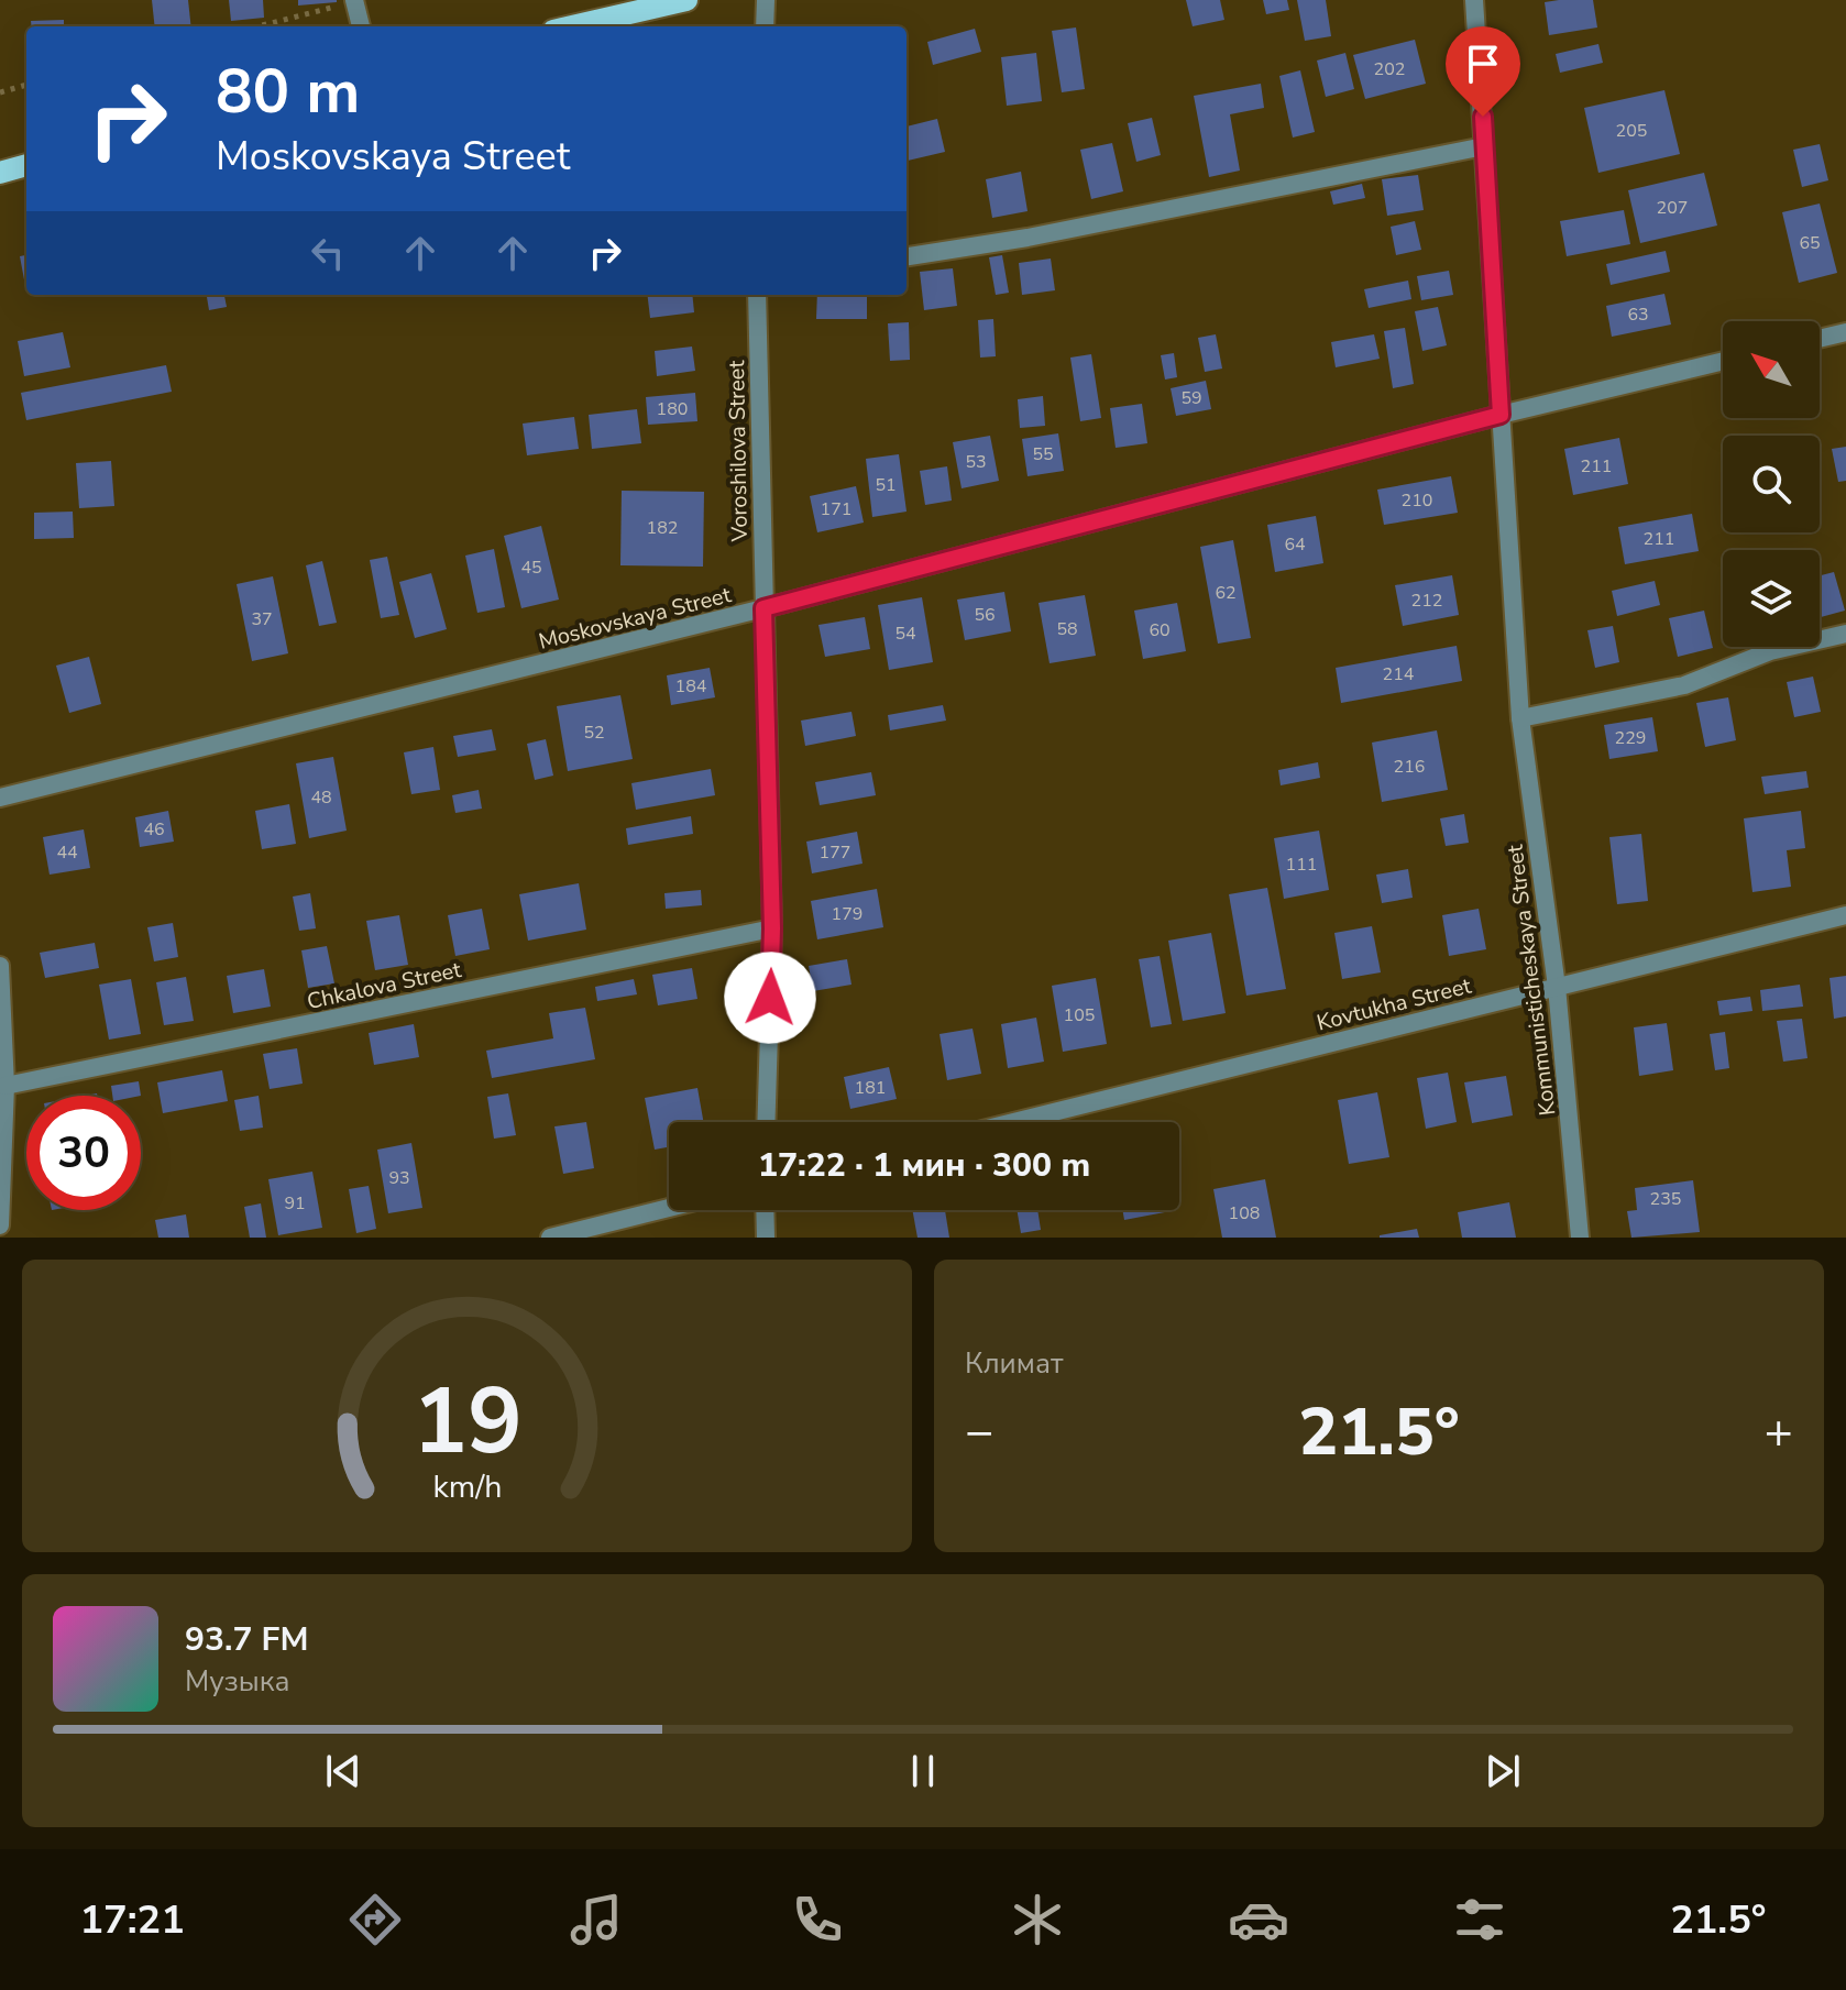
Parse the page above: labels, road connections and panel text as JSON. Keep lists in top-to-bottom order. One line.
{"streets":{"street":["Voroshilova Street","Moskovskaya Street","Kommunisticheskaya Street","Chkalova Street","Kovtukha Street"]},"crossings":[["Voroshilova Street","Moskovskaya Street"],["Voroshilova Street","Chkalova Street"],["Moskovskaya Street","Kommunisticheskaya Street"],["Kommunisticheskaya Street","Kovtukha Street"]],"house_numbers":["202","205","207","65","63","59","180","55","53","211","51","210","171","182","211","64","45","62","212","56","37","58","60","54","214","184","52","229","216","48","46","44","177","111","179","105","181","93","235","91","108"],"north":"top left","page":{"turn":["80 m","Moskovskaya Street"],"limit":"30","trip":"17:22 · 1 мин · 300 m","tile":"Климат","heat":["−","21.5°","+"],"song":["93.7 FM","Музыка"],"tabs":["17:21","21.5°"],"gauge":["19","km/h"]}}
